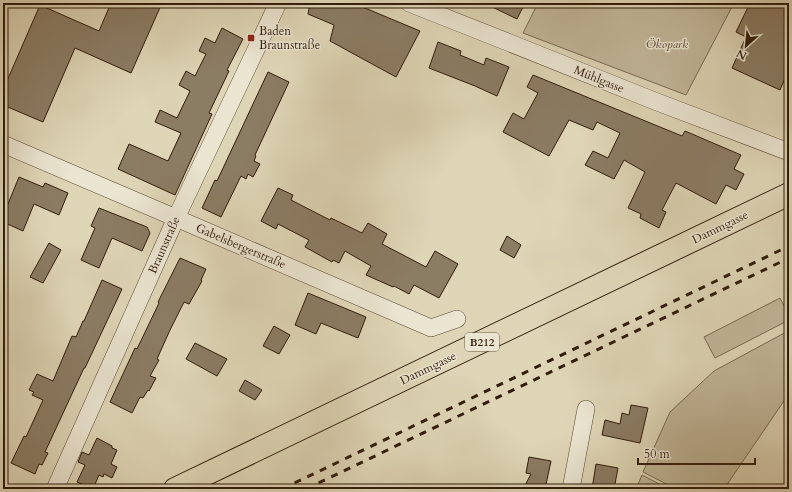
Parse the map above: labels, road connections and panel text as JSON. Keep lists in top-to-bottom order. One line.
{"streets":{"main road":["Dammgasse","B212"],"street":["Mühlgasse","Braunstraße","Gabelsbergerstraße"]},"crossings":[["Braunstraße","Gabelsbergerstraße"]],"parks":["Ökopark"],"places":{"transit":["Baden Braunstraße"]},"scale_bar":"50 m","north":"bottom left"}
